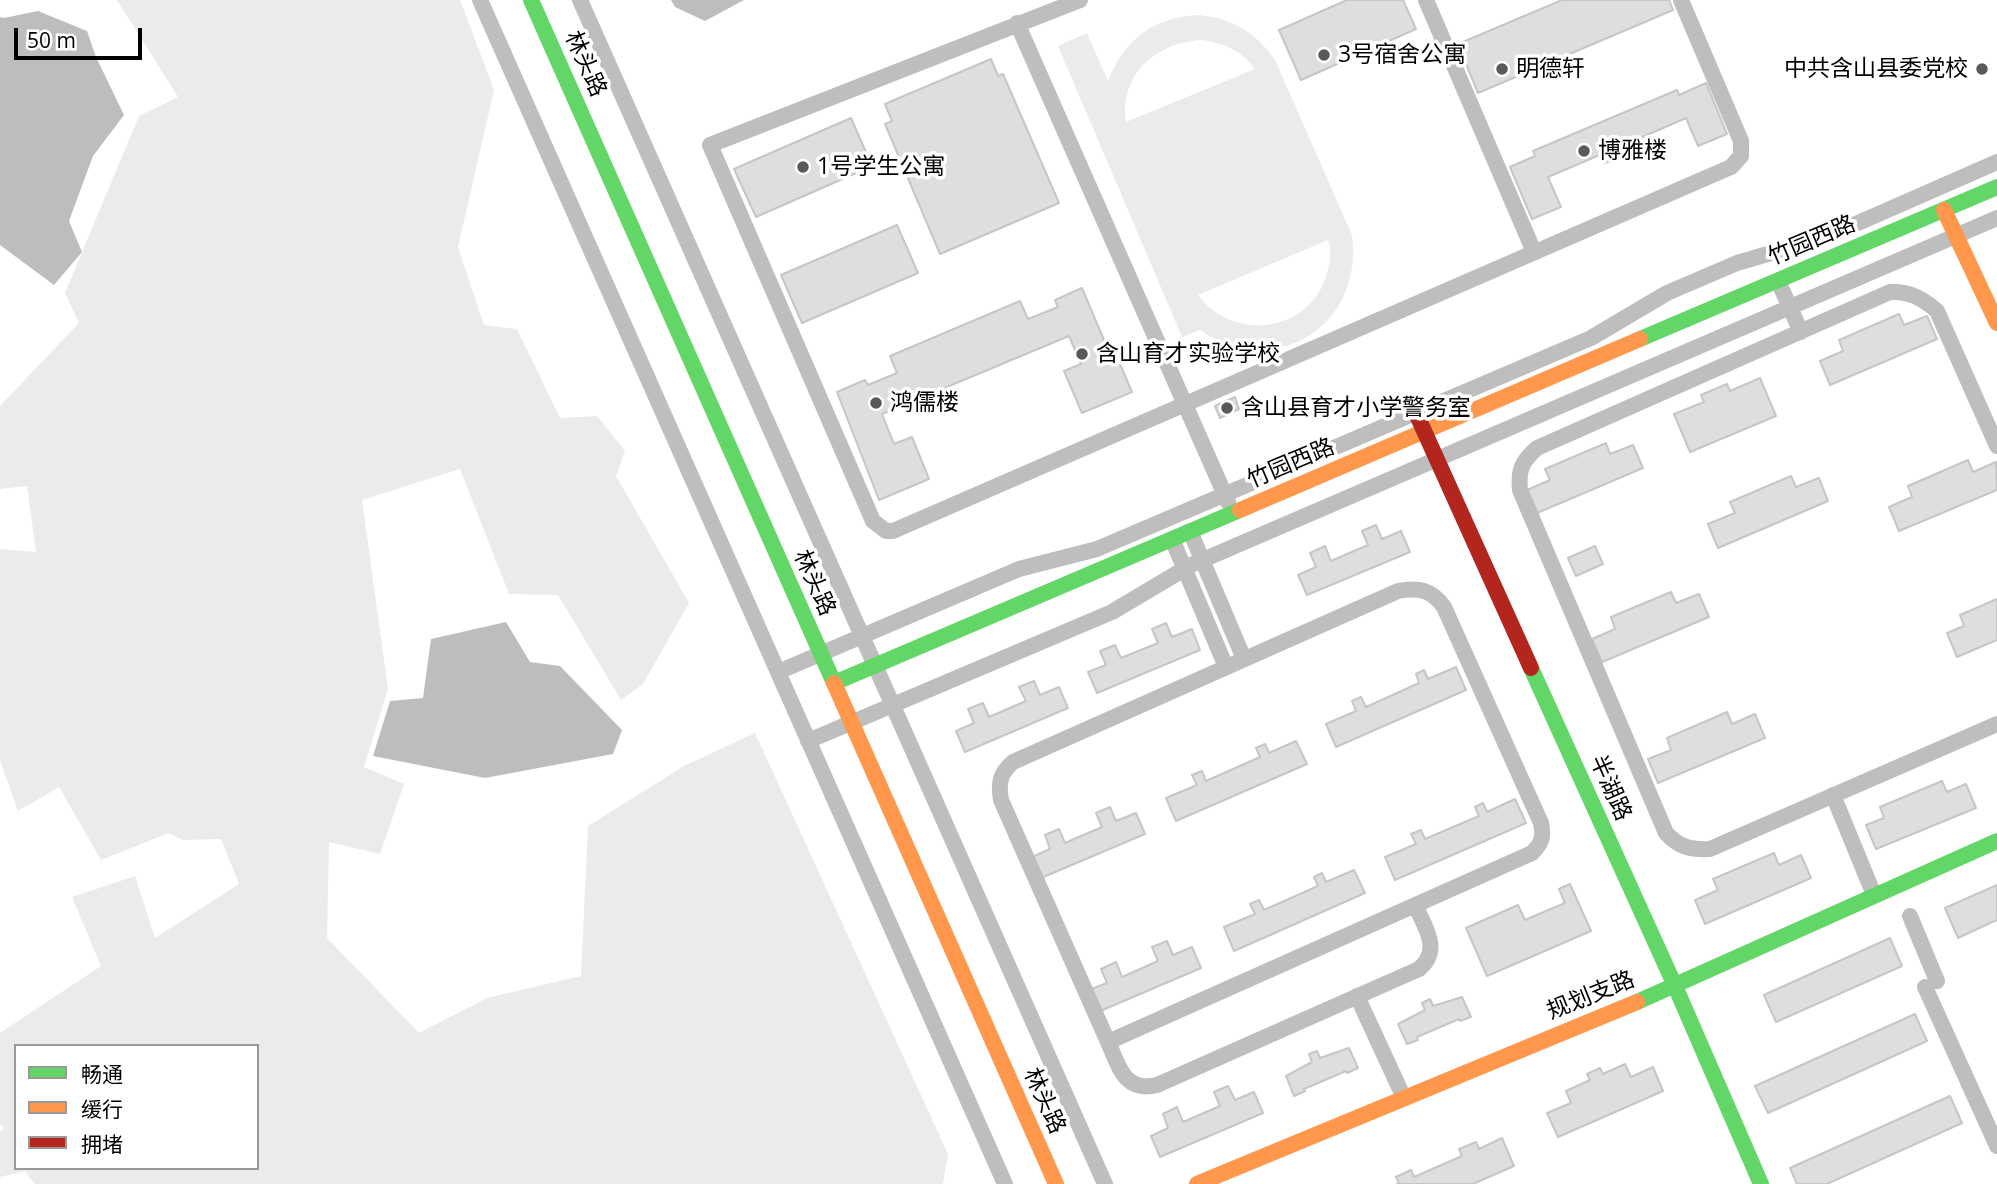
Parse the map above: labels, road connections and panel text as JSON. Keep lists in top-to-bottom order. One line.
{"streets":{"main road":["林头路","竹园西路","半湖路","规划支路"]},"crossings":[["林头路","竹园西路"],["竹园西路","半湖路"],["半湖路","规划支路"]],"places":["3号宿舍公寓","明德轩","中共含山县委党校","博雅楼","1号学生公寓","含山育才实验学校","鸿儒楼","含山县育才小学警务室"],"legend":["畅通","缓行","拥堵"],"scale_bar":"50 m"}
